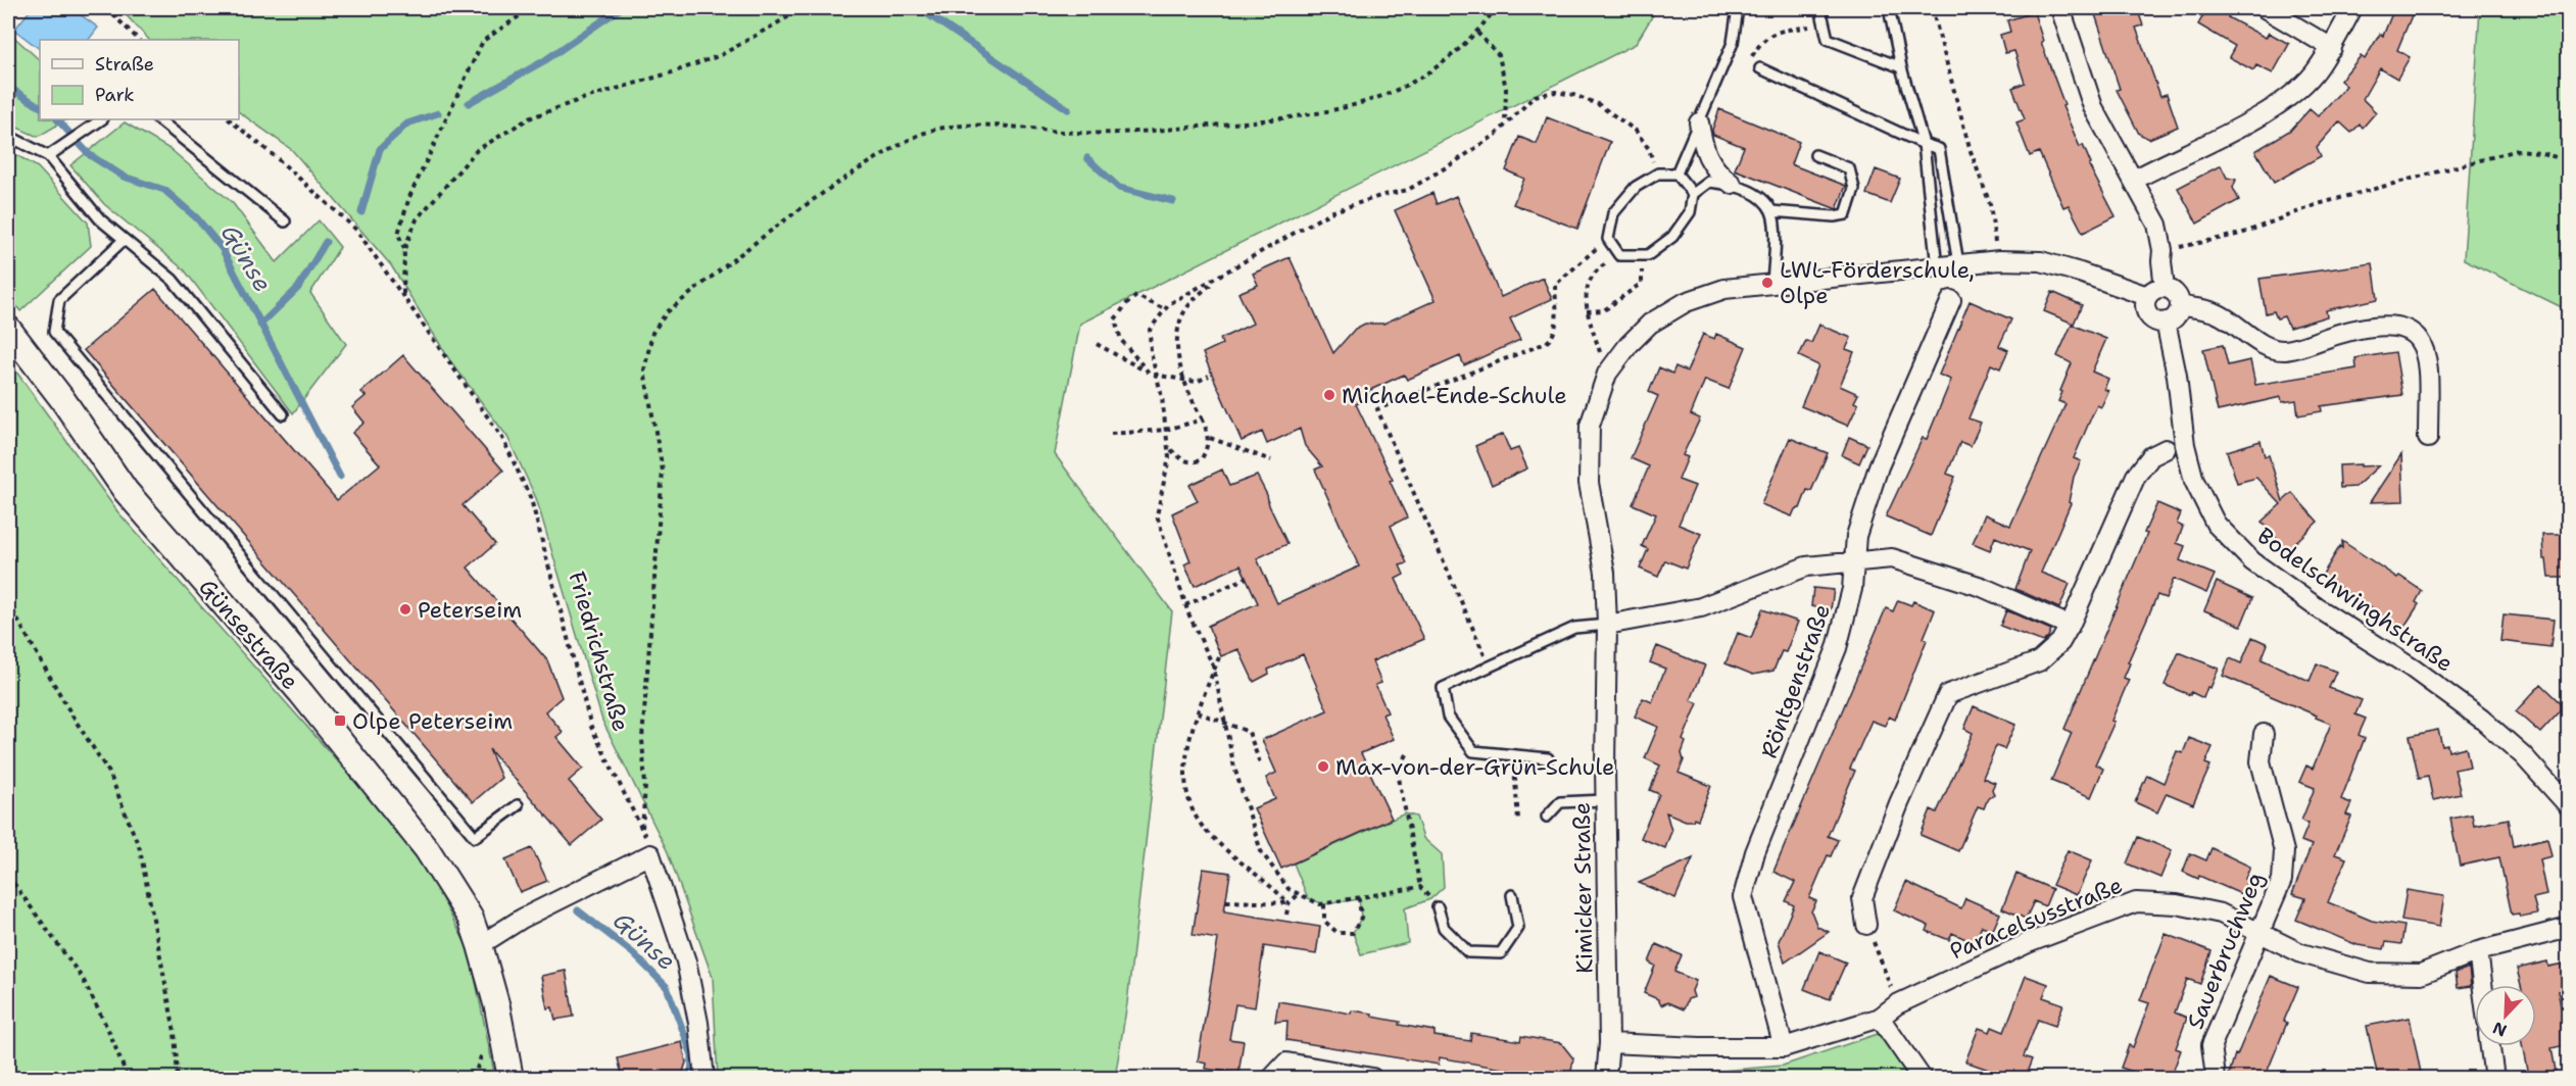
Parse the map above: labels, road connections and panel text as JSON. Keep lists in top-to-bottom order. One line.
{"streets":{"street":["Bodelschwinghstraße","Günsestraße","Röntgenstraße","Kimicker Straße","Paracelsusstraße","Sauerbruchweg"],"path":["Friedrichstraße"]},"crossings":[["Röntgenstraße","Paracelsusstraße"],["Kimicker Straße","Paracelsusstraße"],["Paracelsusstraße","Sauerbruchweg"]],"water":["Günse"],"places":{"other":["LWL-Förderschule, Olpe","Michael-Ende-Schule","Peterseim","Max-von-der-Grün-Schule"],"transit":["Olpe Peterseim"]},"legend":["Straße","Park"],"north":"bottom left"}
